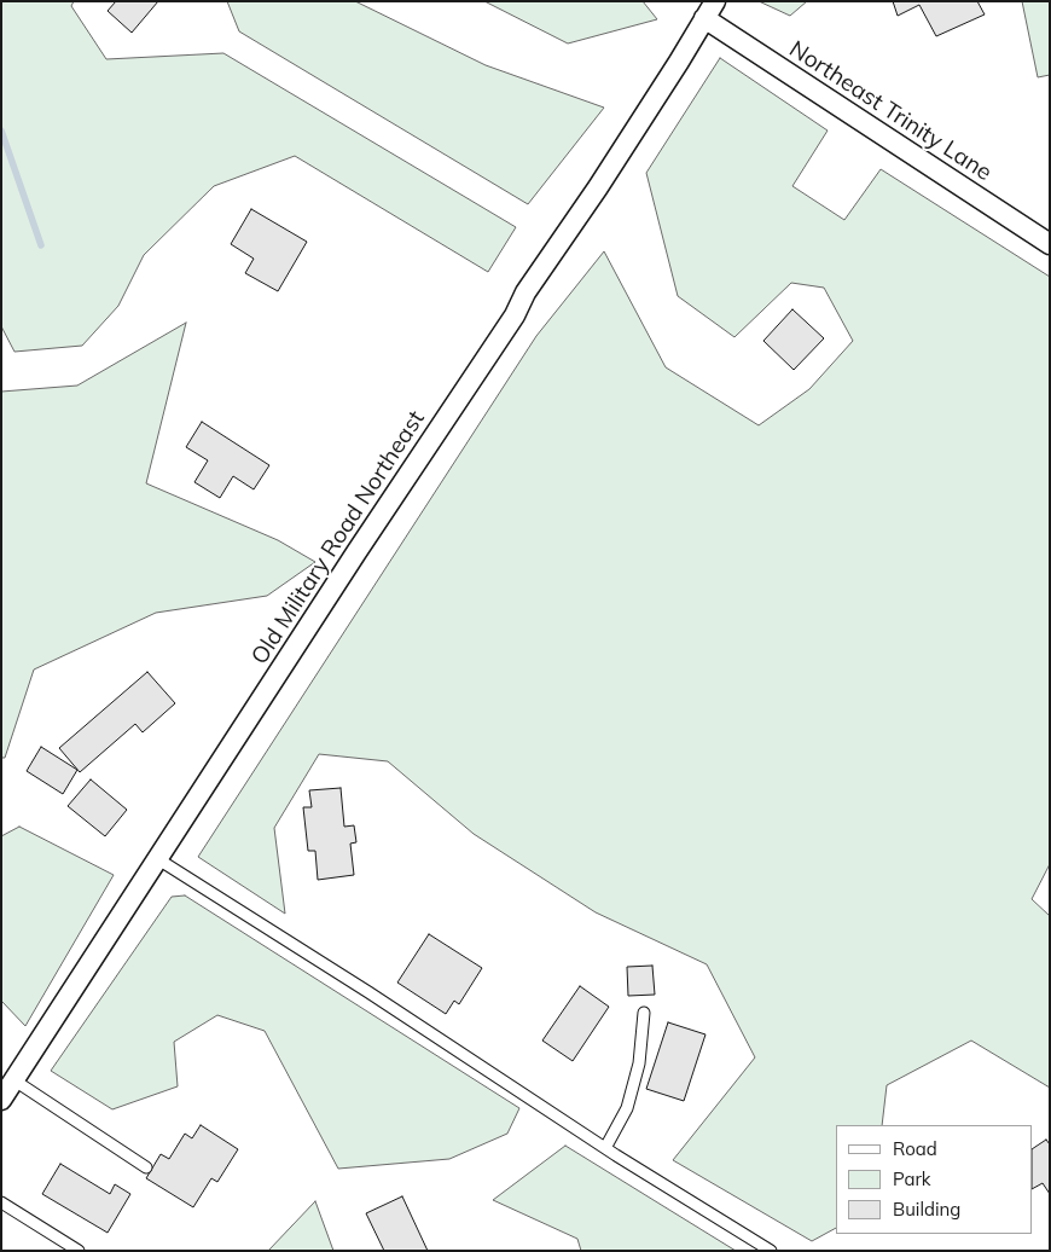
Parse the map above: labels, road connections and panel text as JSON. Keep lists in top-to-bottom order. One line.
{"streets":{"street":["Northeast Trinity Lane","Old Military Road Northeast"]},"crossings":[["Northeast Trinity Lane","Old Military Road Northeast"]],"legend":["Road","Park","Building"]}
